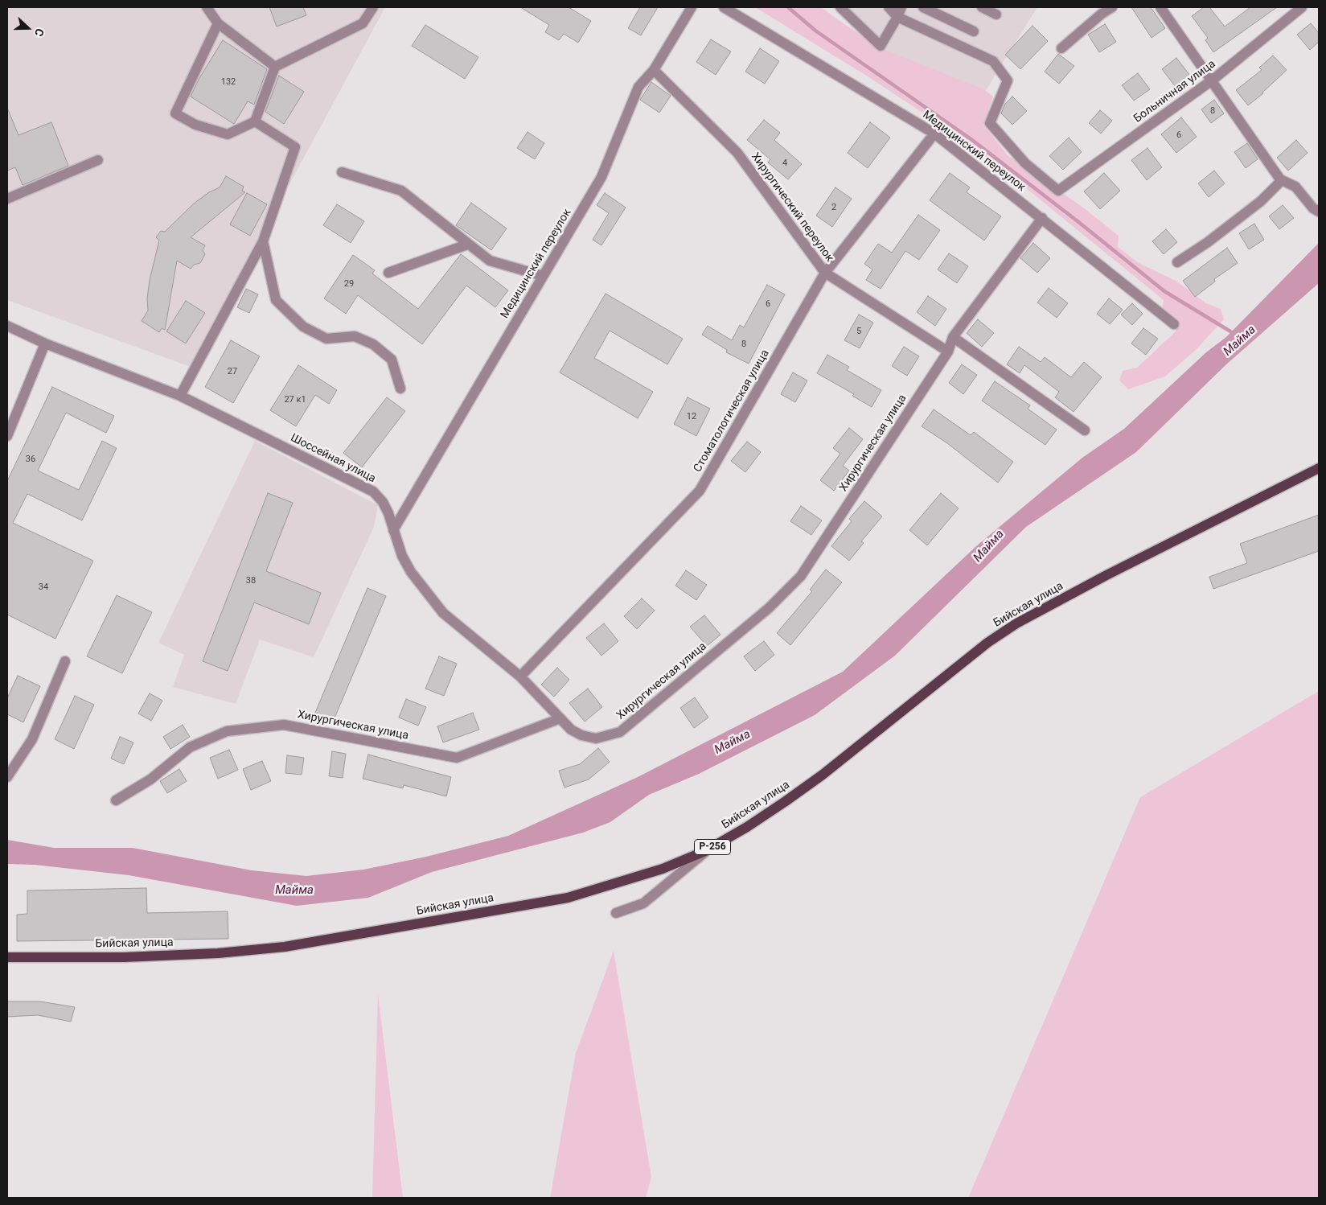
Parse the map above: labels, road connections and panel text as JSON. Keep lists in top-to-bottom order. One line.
{"streets":{"main road":["Бийская улица","Р-256"],"street":["Больничная улица","Медицинский переулок","Хирургический переулок","Стоматологическая улица","Хирургическая улица","Шоссейная улица"]},"crossings":[["Медицинский переулок","Хирургический переулок"],["Медицинский переулок","Стоматологическая улица"],["Медицинский переулок","Хирургическая улица"],["Медицинский переулок","Шоссейная улица"],["Хирургический переулок","Стоматологическая улица"],["Хирургический переулок","Хирургическая улица"],["Стоматологическая улица","Шоссейная улица"],["Хирургическая улица","Шоссейная улица"]],"water":["Майма"],"house_numbers":["132","8","6","4","2","29","6","5","8","27","27 к1","12","36","38","34"],"north":"right"}
